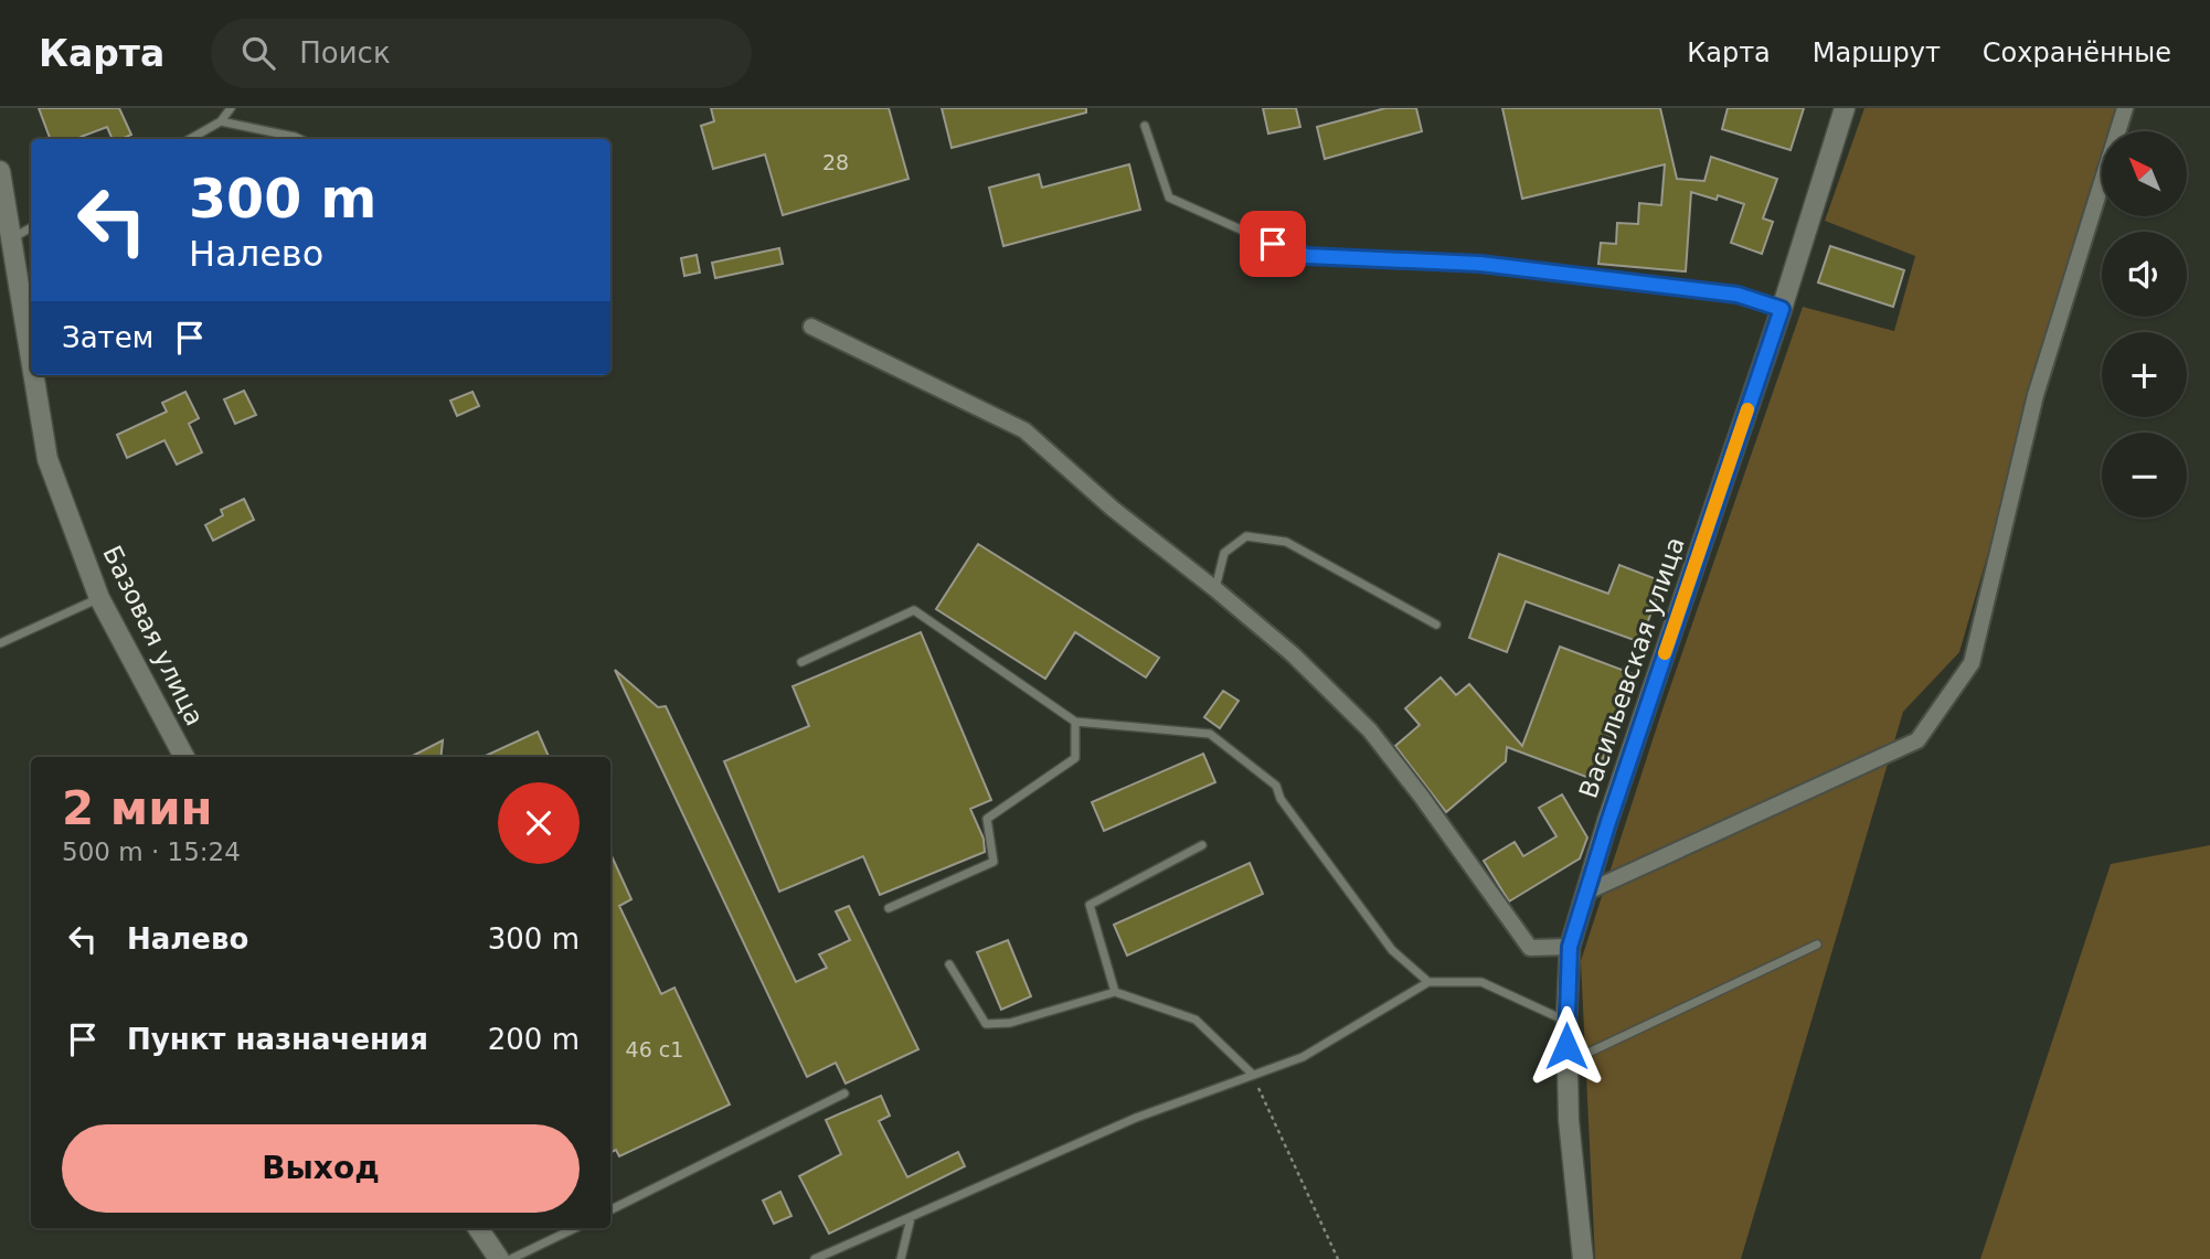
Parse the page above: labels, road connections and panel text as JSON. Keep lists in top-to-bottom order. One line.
{"streets":{"street":["Базовая улица","Васильевская улица"]},"house_numbers":["28","46 с1"],"north":"top left","page":{"header":"Карта","search":"Поиск","nav":["Карта","Маршрут","Сохранённые"],"map_buttons":["+","−"],"turn":["300 m","Налево"],"then":"Затем","heading":["2 мин","500 m · 15:24"],"list":[{"name":"Налево","value":"300 m"},{"name":"Пункт назначения","value":"200 m"}],"buttons":"Выход"}}
